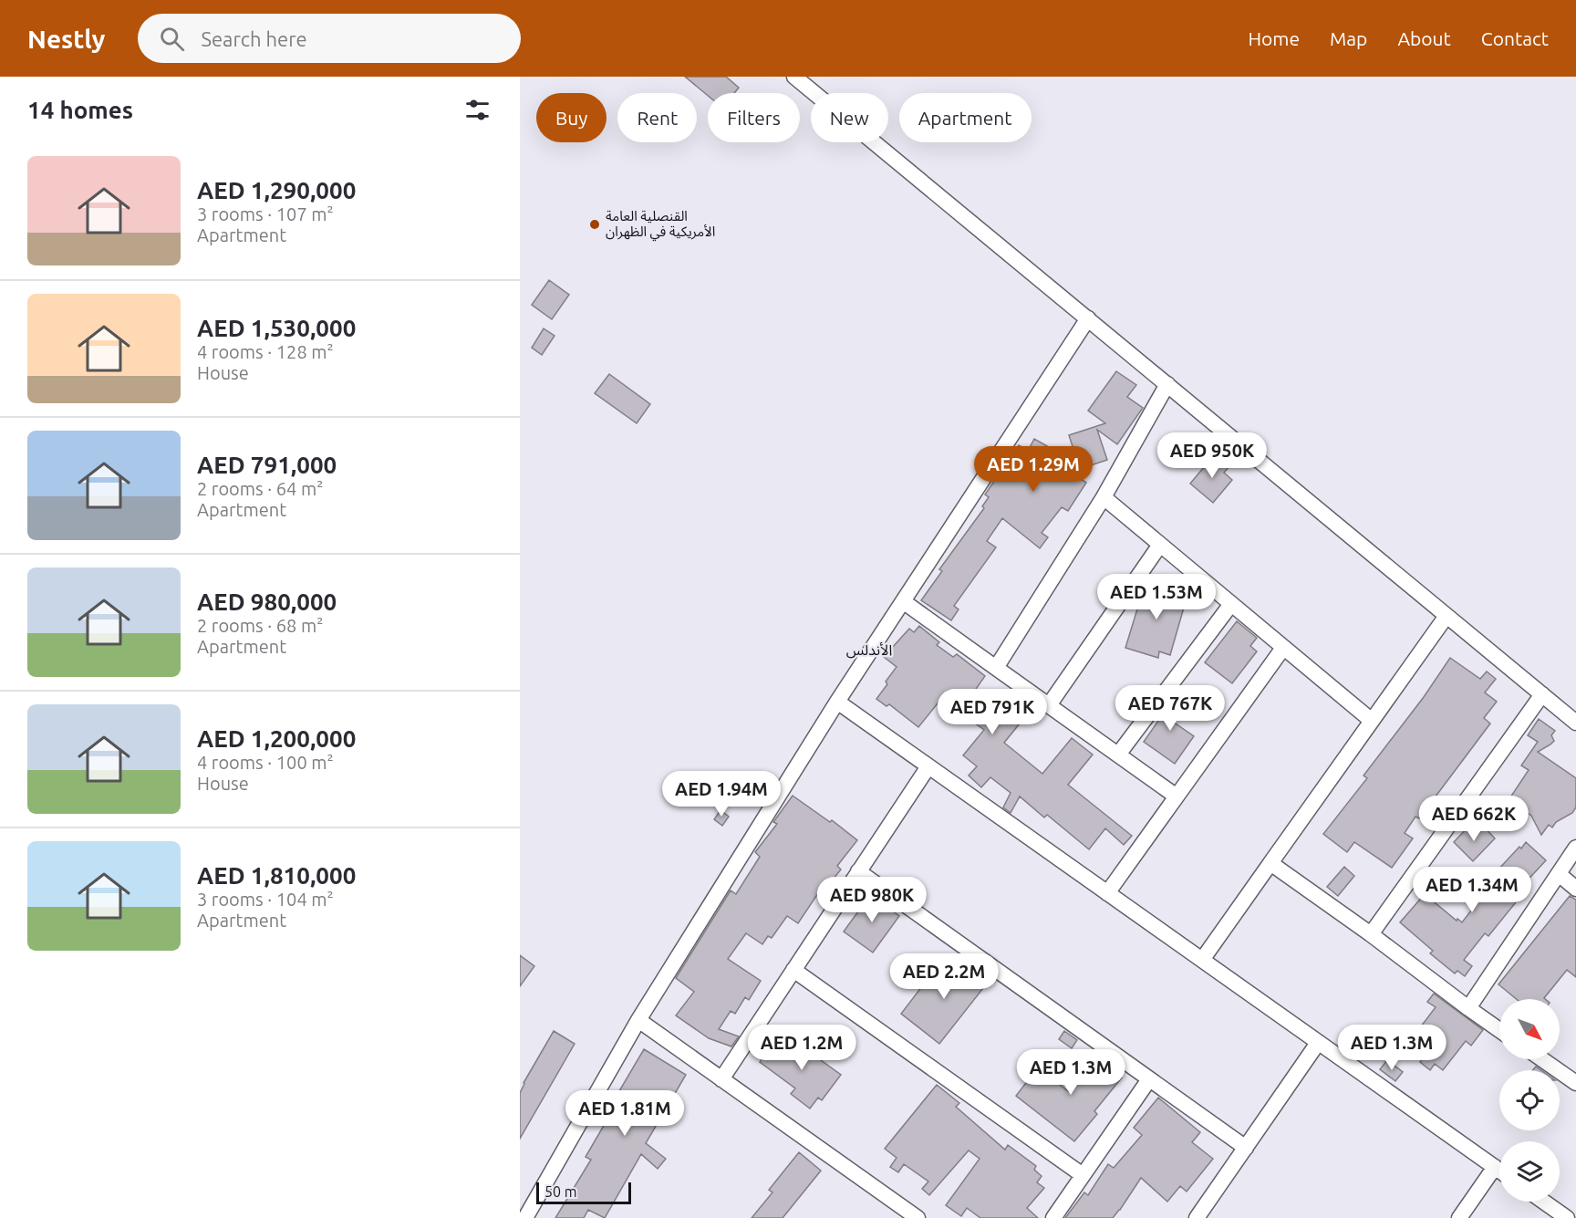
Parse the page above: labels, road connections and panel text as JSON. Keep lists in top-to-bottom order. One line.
{"districts":["الأندلس"],"places":["القنصلية العامة الأمريكية في الظهران"],"scale_bar":"50 m","north":"bottom right","page":{"header":"Nestly","search":"Search here","nav":["Home","Map","About","Contact"],"heading":"14 homes","chip":["Buy","Rent","Filters","New","Apartment"],"list":[{"name":"AED 1,290,000","note":"3 rooms · 107 m² · Apartment"},{"name":"AED 1,530,000","note":"4 rooms · 128 m² · House"},{"name":"AED 791,000","note":"2 rooms · 64 m² · Apartment"},{"name":"AED 980,000","note":"2 rooms · 68 m² · Apartment"},{"name":"AED 1,200,000","note":"4 rooms · 100 m² · House"},{"name":"AED 1,810,000","note":"3 rooms · 104 m² · Apartment"}],"price":["AED 950K","AED 1.29M","AED 1.53M","AED 767K","AED 791K","AED 1.94M","AED 662K","AED 1.34M","AED 980K","AED 2.2M","AED 1.2M","AED 1.3M","AED 1.3M","AED 1.81M"],"scale":"50 m"}}
